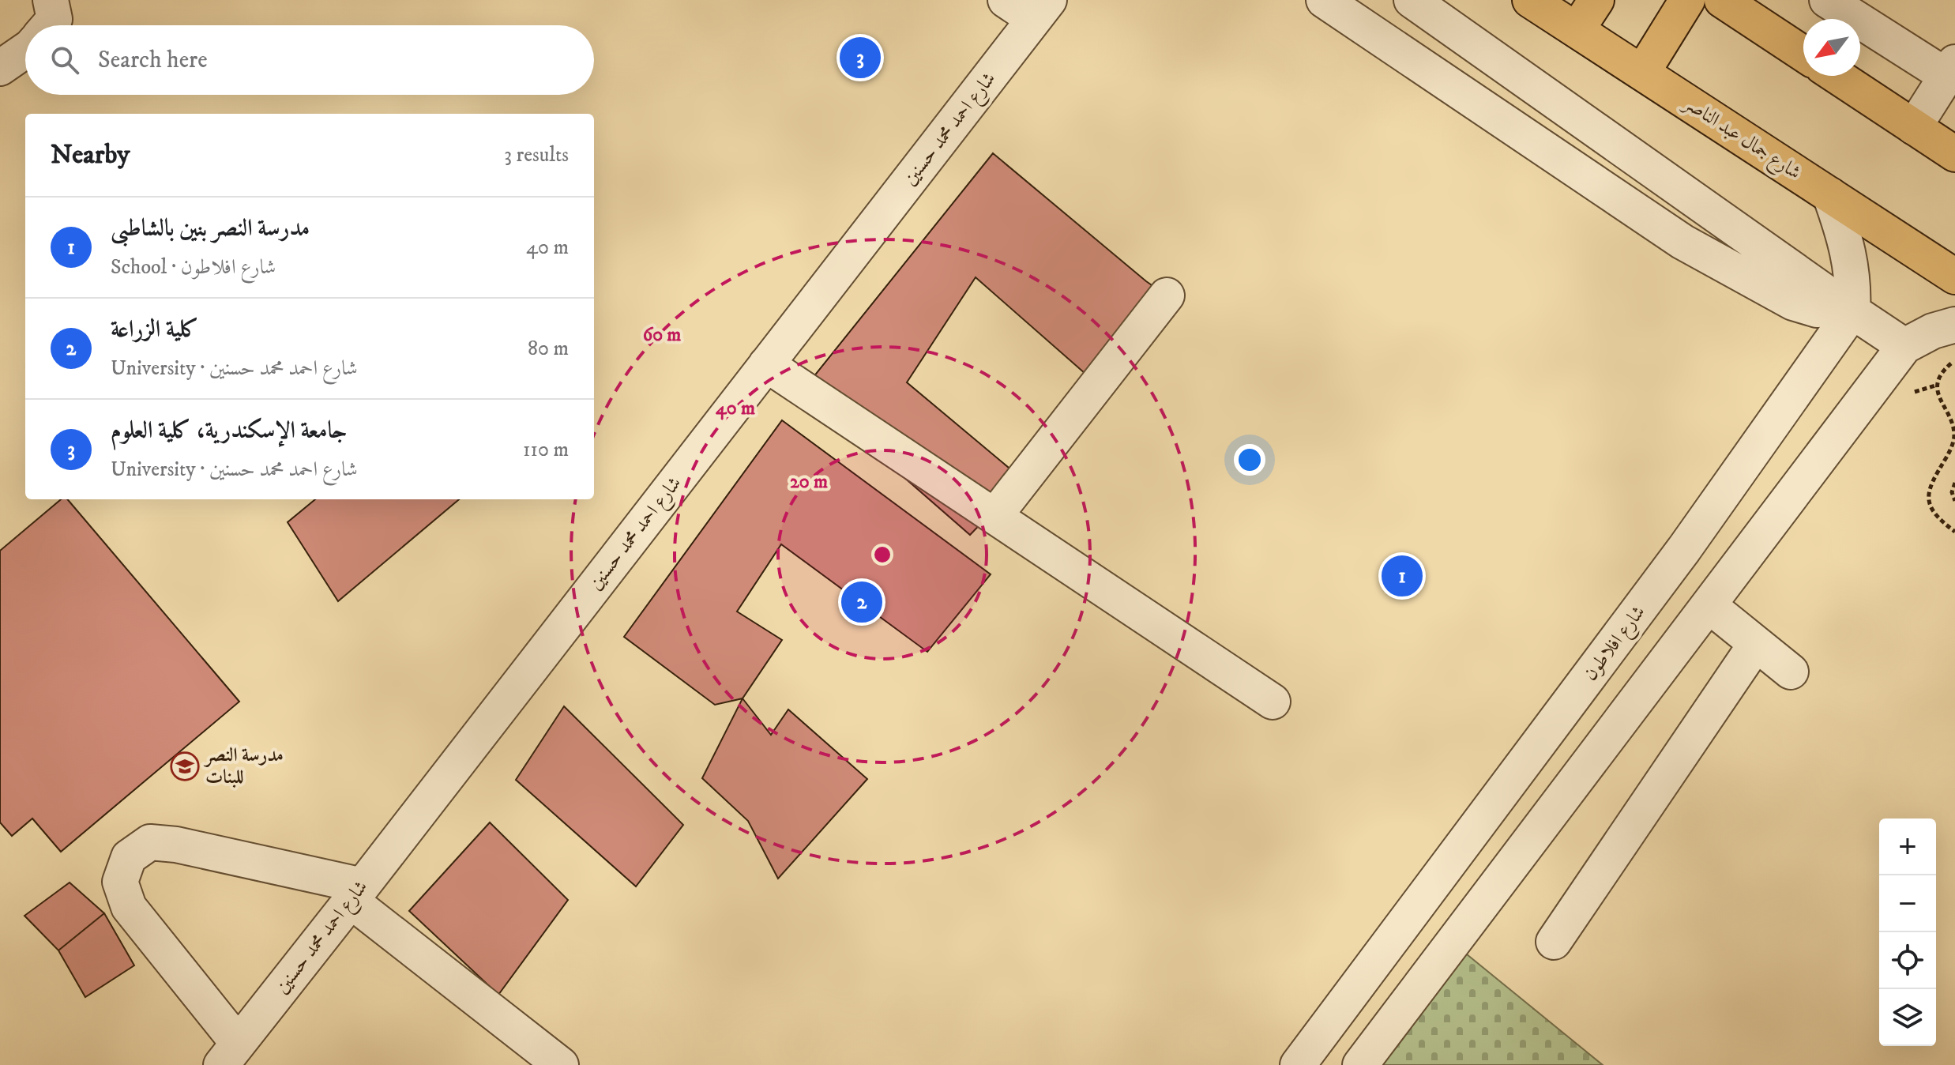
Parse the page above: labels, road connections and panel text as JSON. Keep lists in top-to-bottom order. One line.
{"streets":{"main road":["شارع جمال عبد الناصر"],"street":["شارع احمد محمد حسنين","شارع افلاطون"]},"places":{"school or university":["مدرسة النصر للبنات"]},"north":"bottom left","page":{"search":"Search here","pins":["3","1","2"],"heading":["Nearby","3 results"],"list":[{"mark":"1","name":"مدرسة النصر بنين بالشاطبى","note":"School · شارع افلاطون","value":"40 m"},{"mark":"2","name":"كلية الزراعة","note":"University · شارع احمد محمد حسنين","value":"80 m"},{"mark":"3","name":"جامعة الإسكندرية، كلية العلوم","note":"University · شارع احمد محمد حسنين","value":"110 m"}],"map_buttons":["+","−"]},"rings":["60 m","40 m","20 m"]}
